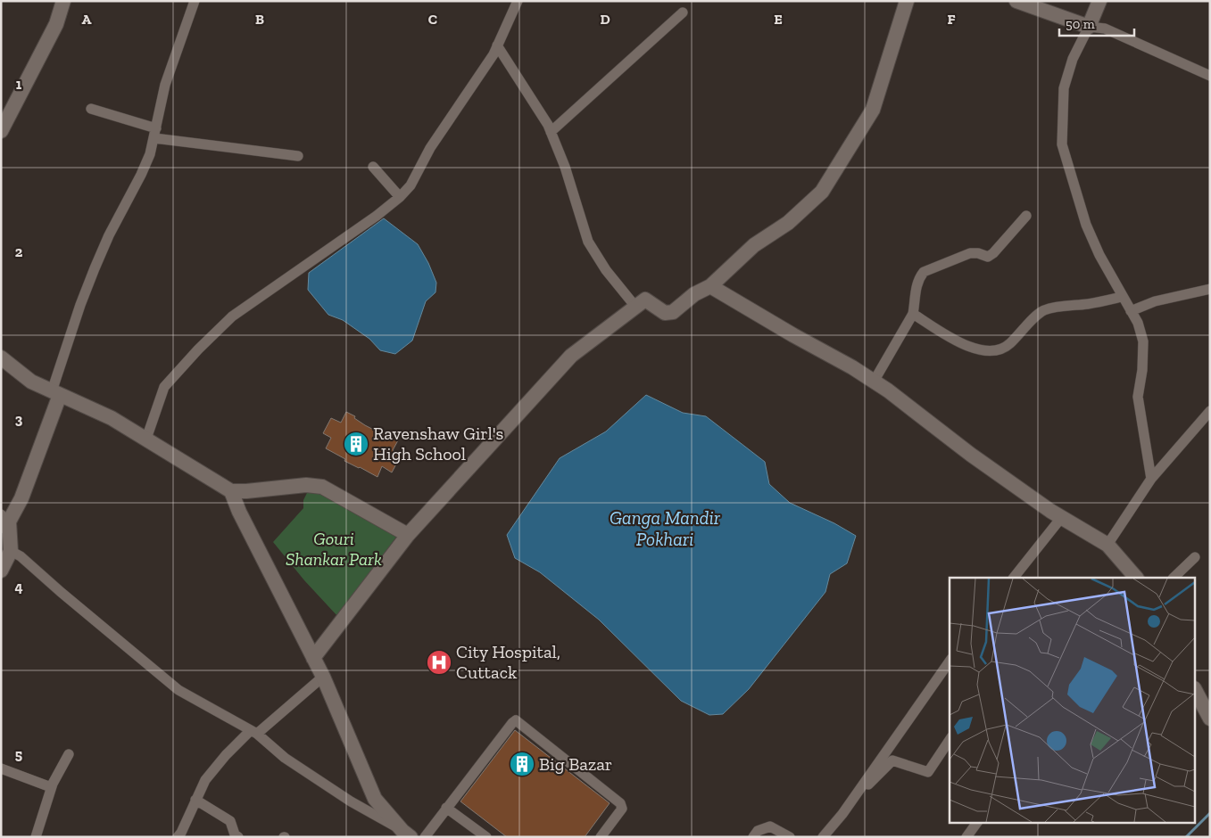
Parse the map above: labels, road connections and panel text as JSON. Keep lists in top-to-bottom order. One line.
{"water":["Ganga Mandir Pokhari"],"parks":["Gouri Shankar Park"],"places":{"building":["Ravenshaw Girl's High School","Big Bazar"],"hospital":["City Hospital, Cuttack"]},"scale_bar":"50 m","grid":{"columns":["A","B","C","D","E","F"],"rows":["1","2","3","4","5"]}}
